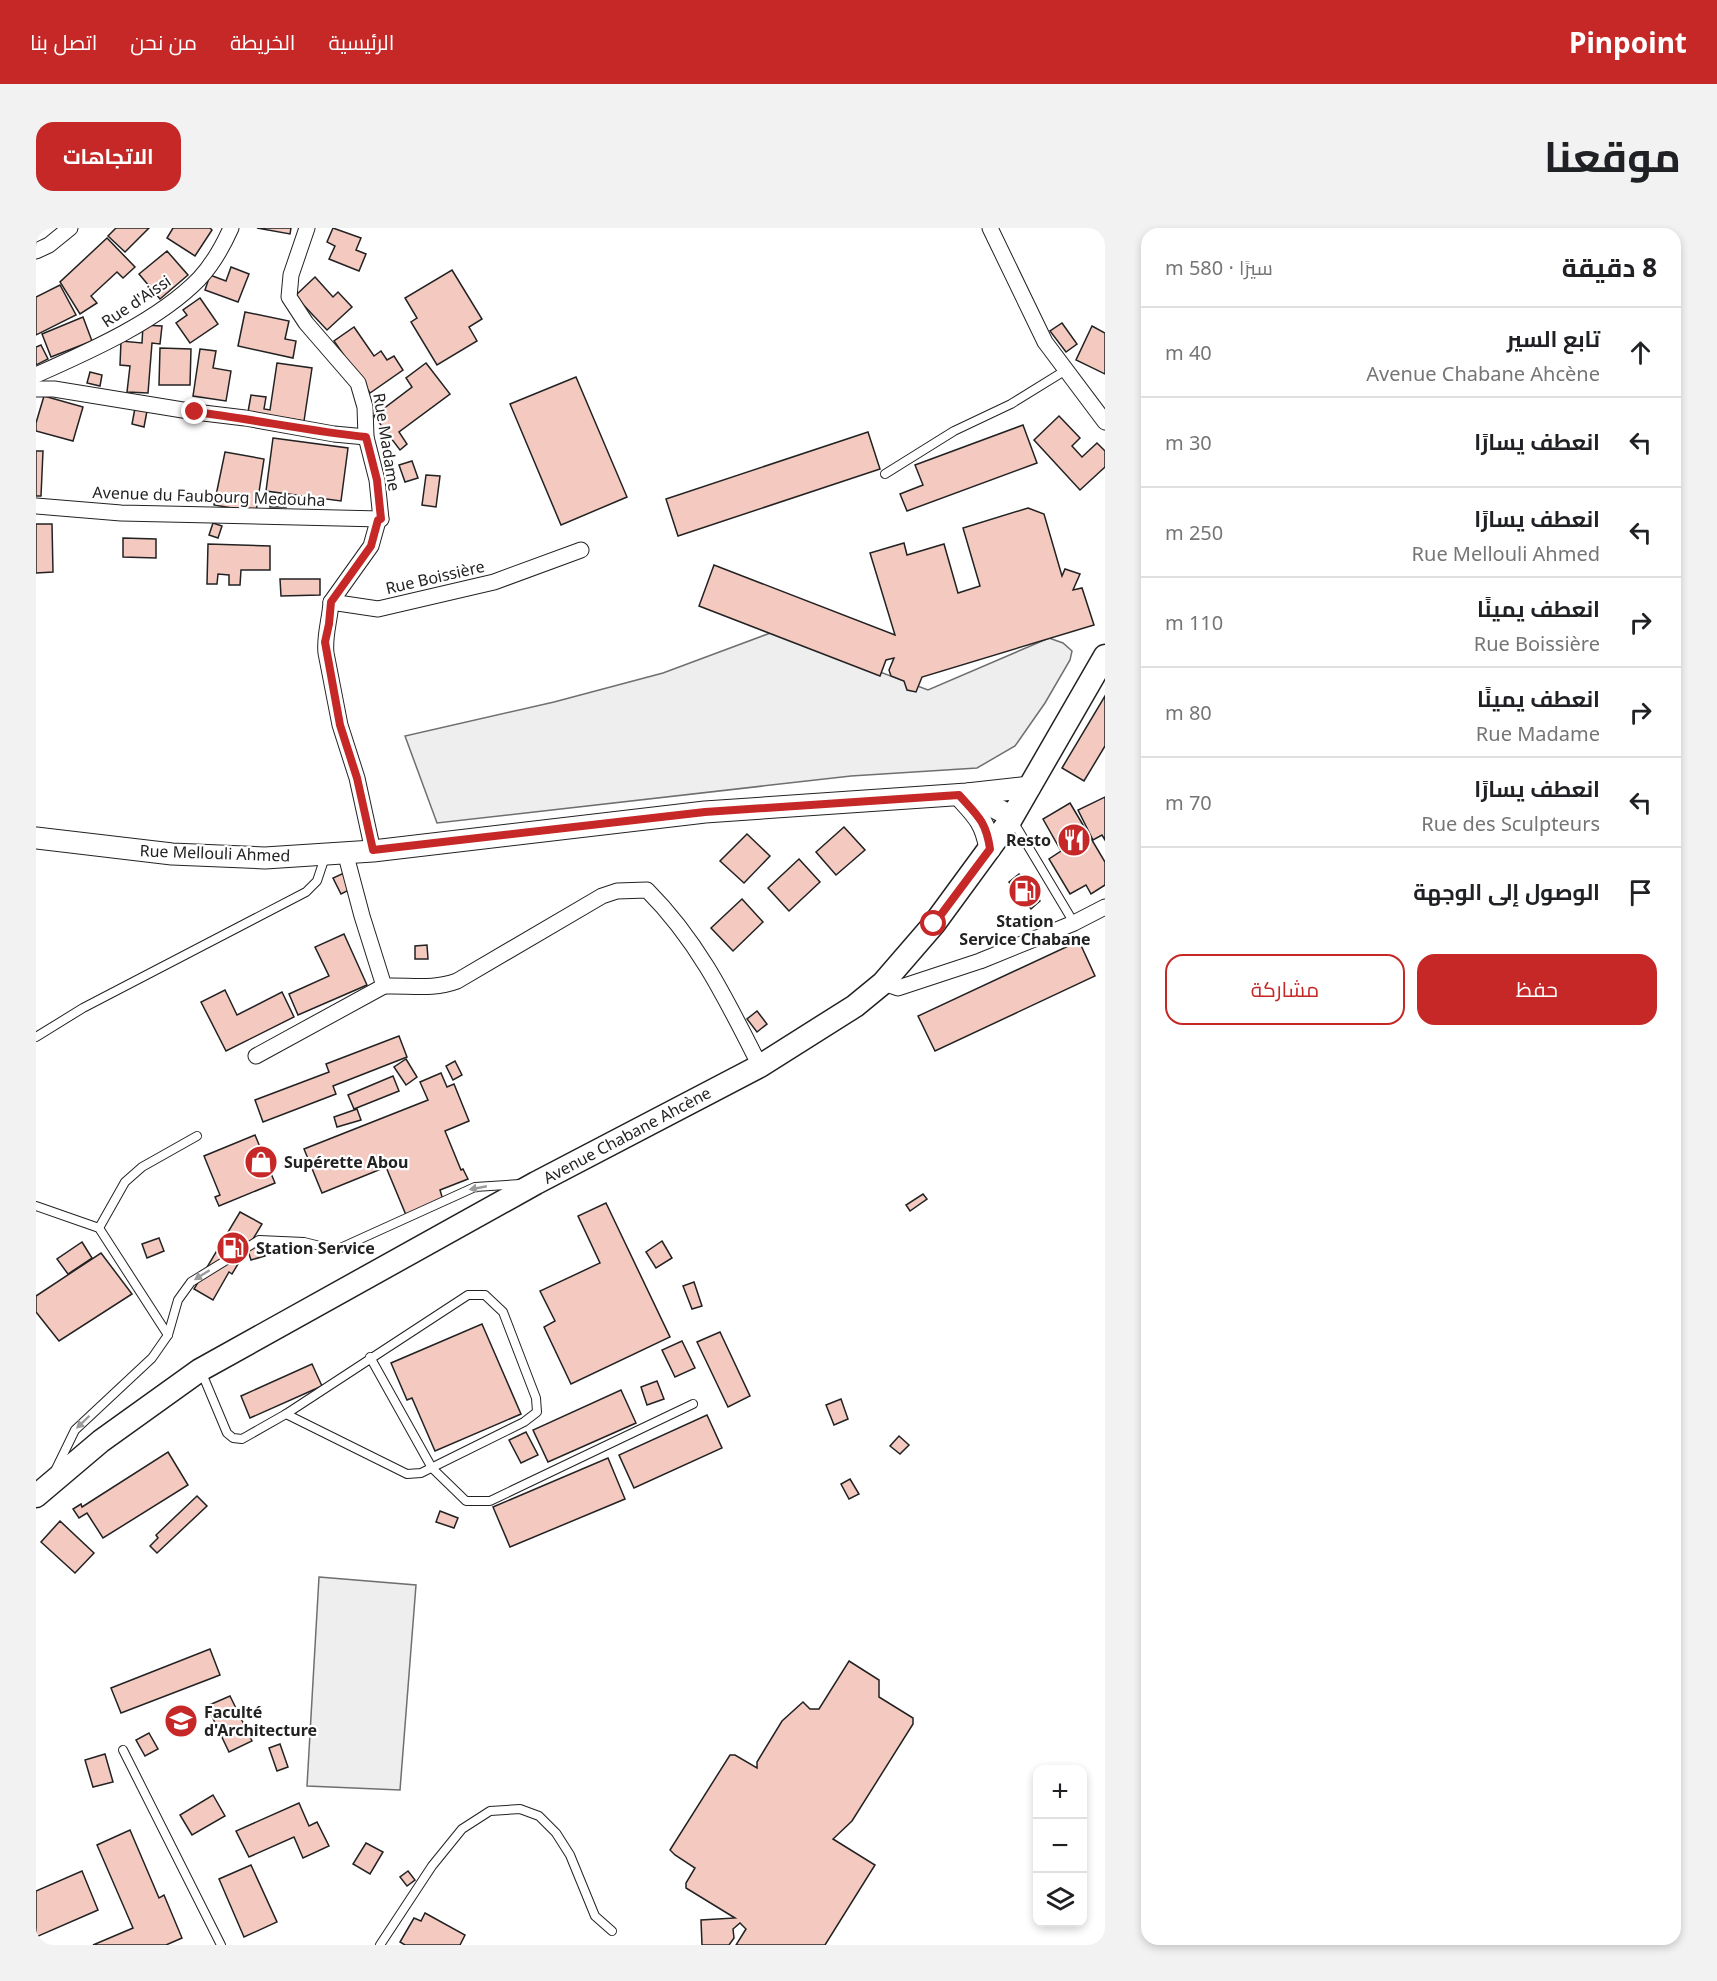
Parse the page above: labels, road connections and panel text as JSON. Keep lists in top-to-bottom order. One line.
{"streets":{"main road":["Avenue Chabane Ahcène"],"street":["Rue d'Aissi","Rue Madame","Avenue du Faubourg Medouha","Rue Boissière","Rue Mellouli Ahmed"]},"crossings":[["Rue Madame","Avenue du Faubourg Medouha"],["Rue Madame","Rue Boissière"],["Rue Mellouli Ahmed","Avenue Chabane Ahcène"]],"places":{"restaurant":["Resto"],"fuel station":["Station Service Chabane","Station Service"],"shop":["Supérette Abou"],"school or university":["Faculté d'Architecture"]},"page":{"header":"Pinpoint","nav":["الرئيسية","الخريطة","من نحن","اتصل بنا"],"title":"موقعنا","buttons":["الاتجاهات",["حفظ","مشاركة"]],"heading":["8 دقيقة","سيرًا · 580 m"],"list":[["تابع السير","Avenue Chabane Ahcène","40 m"],["انعطف يسارًا","30 m"],["انعطف يسارًا","Rue Mellouli Ahmed","250 m"],["انعطف يمينًا","Rue Boissière","110 m"],["انعطف يمينًا","Rue Madame","80 m"],["انعطف يسارًا","Rue des Sculpteurs","70 m"],"الوصول إلى الوجهة"],"map_buttons":["+","−"]}}
